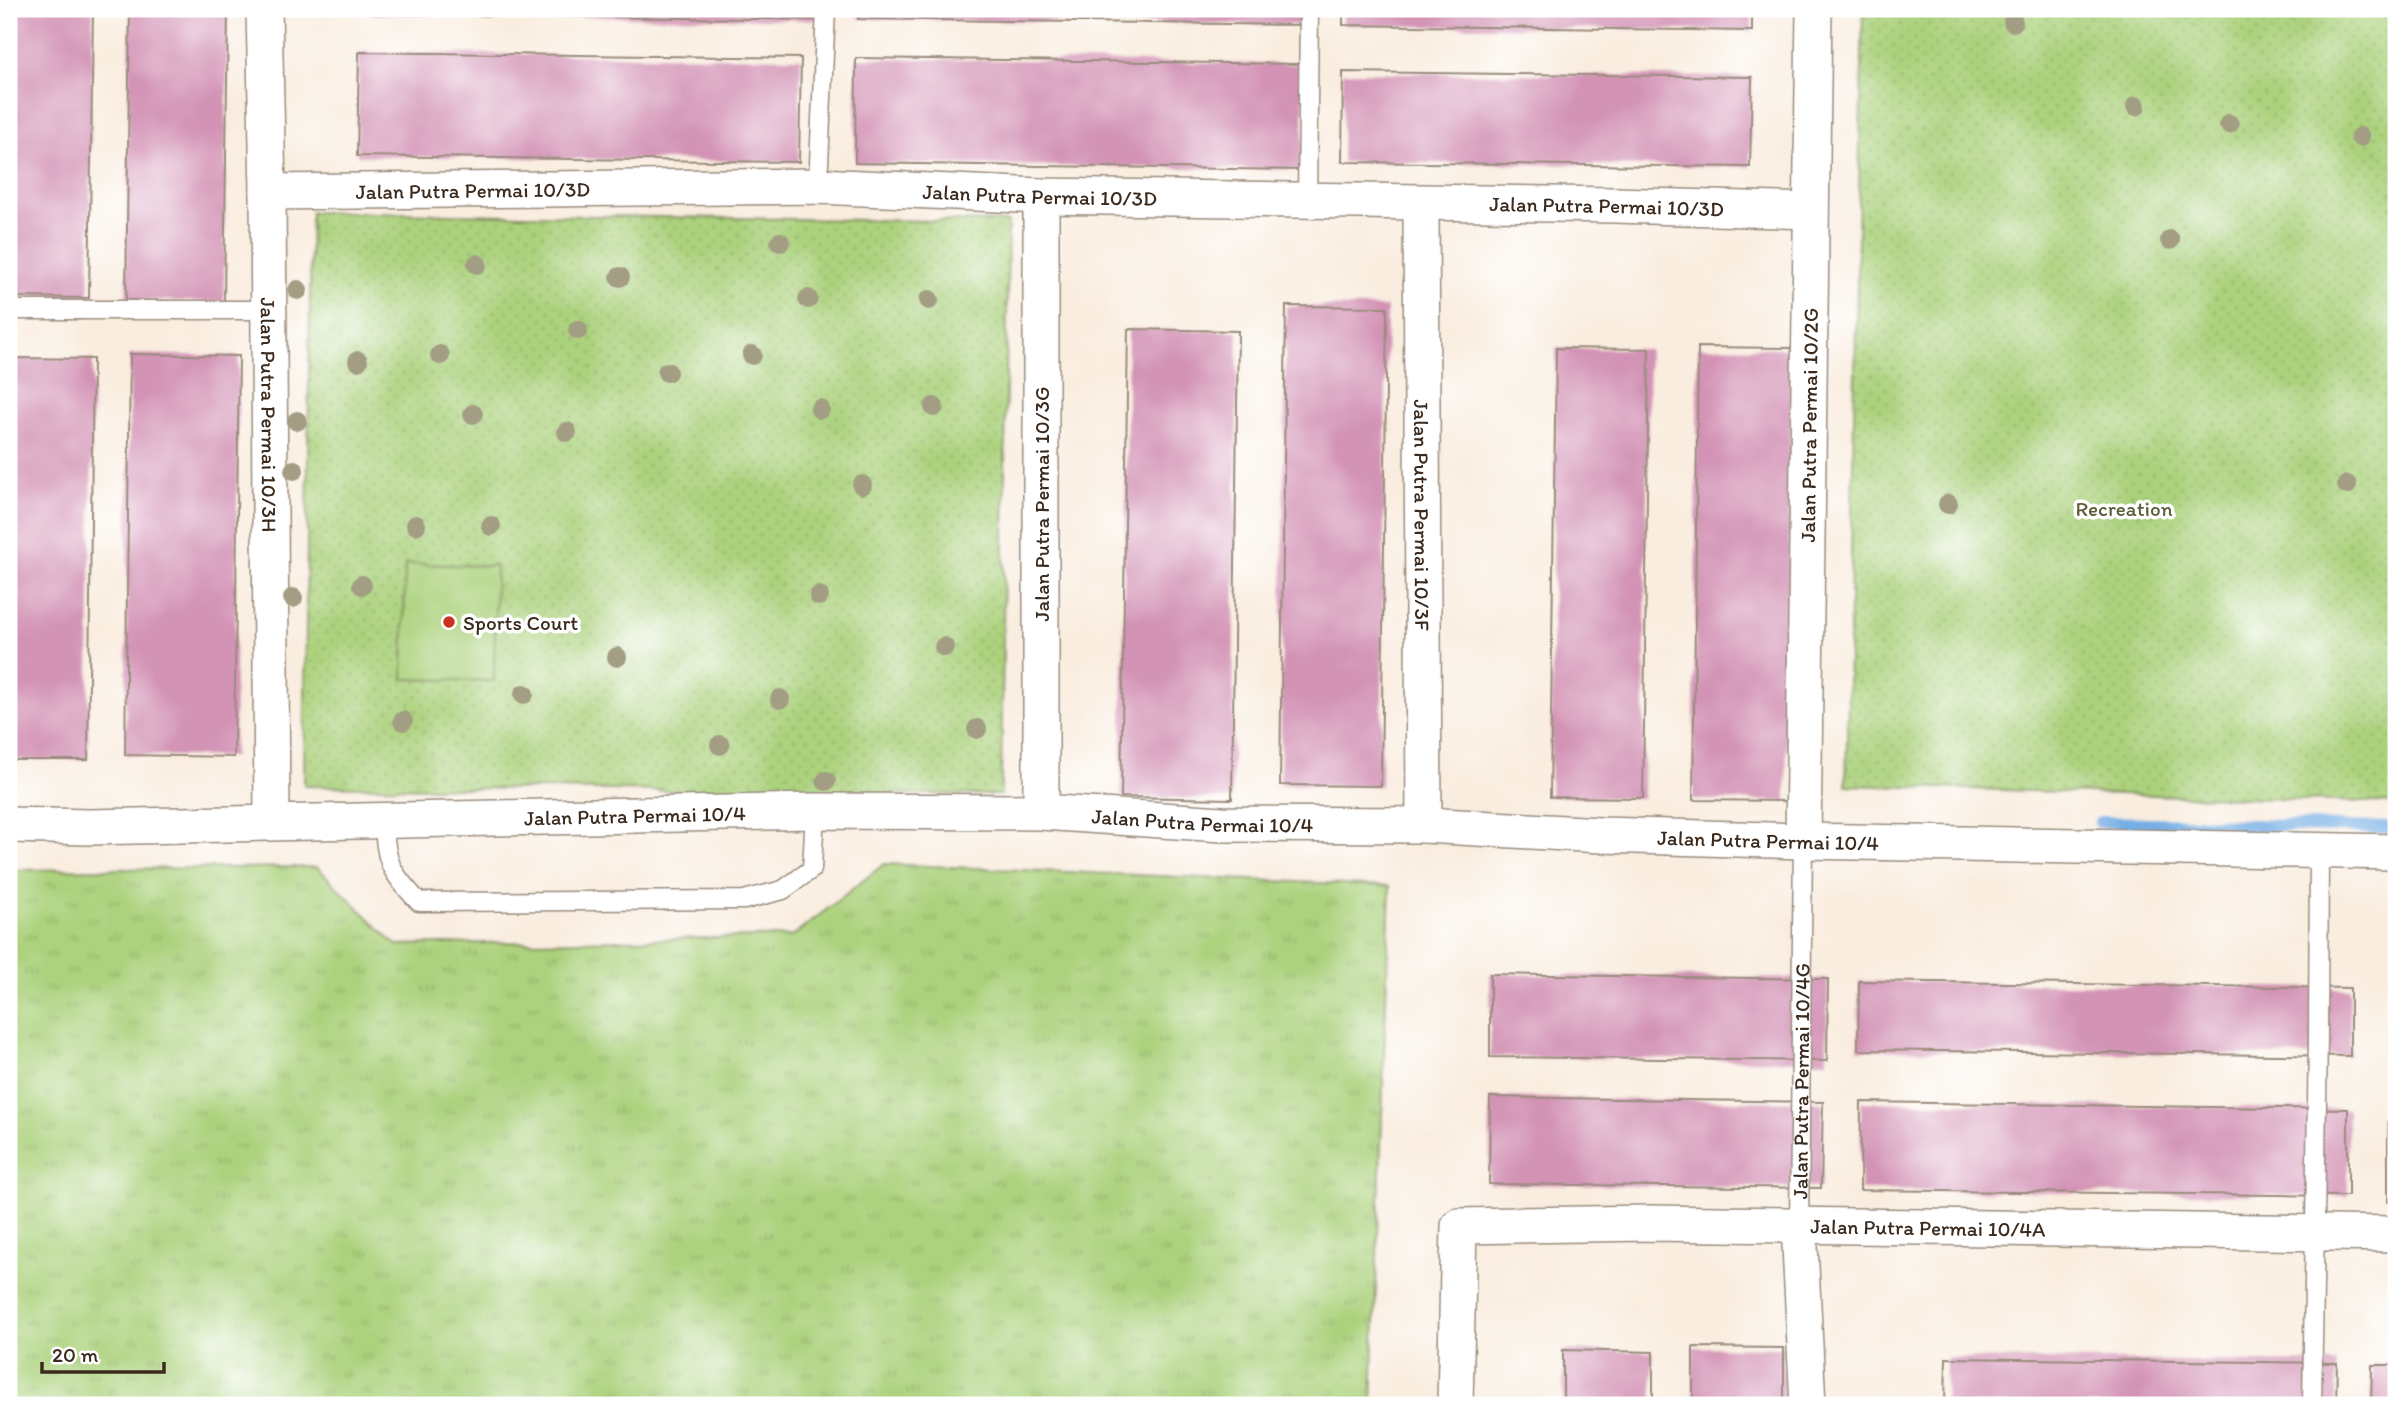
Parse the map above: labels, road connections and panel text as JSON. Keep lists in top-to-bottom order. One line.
{"streets":{"street":["Jalan Putra Permai 10/3D","Jalan Putra Permai 10/3H","Jalan Putra Permai 10/2G","Jalan Putra Permai 10/3G","Jalan Putra Permai 10/3F","Jalan Putra Permai 10/4","Jalan Putra Permai 10/4G","Jalan Putra Permai 10/4A"]},"crossings":[["Jalan Putra Permai 10/3D","Jalan Putra Permai 10/3H"],["Jalan Putra Permai 10/3D","Jalan Putra Permai 10/2G"],["Jalan Putra Permai 10/3D","Jalan Putra Permai 10/3G"],["Jalan Putra Permai 10/3D","Jalan Putra Permai 10/3F"],["Jalan Putra Permai 10/3H","Jalan Putra Permai 10/4"],["Jalan Putra Permai 10/2G","Jalan Putra Permai 10/4"],["Jalan Putra Permai 10/2G","Jalan Putra Permai 10/4G"],["Jalan Putra Permai 10/3G","Jalan Putra Permai 10/4"],["Jalan Putra Permai 10/3F","Jalan Putra Permai 10/4"],["Jalan Putra Permai 10/4","Jalan Putra Permai 10/4G"],["Jalan Putra Permai 10/4G","Jalan Putra Permai 10/4A"]],"parks":["Recreation"],"places":["Sports Court"],"scale_bar":"20 m"}
